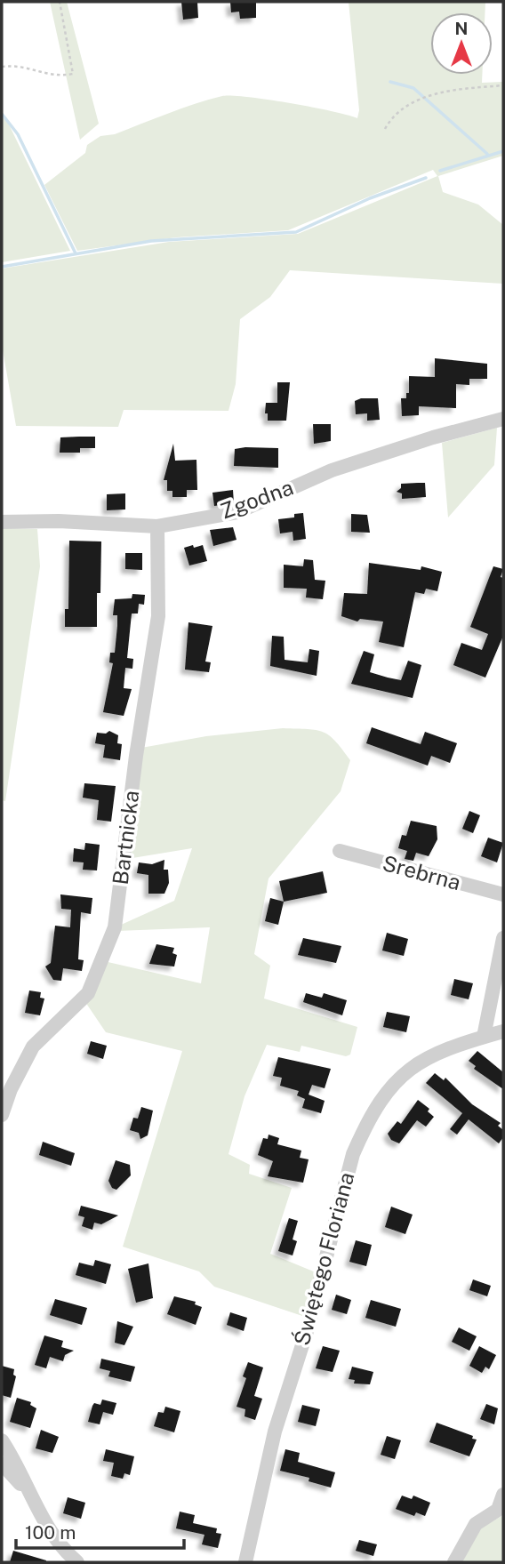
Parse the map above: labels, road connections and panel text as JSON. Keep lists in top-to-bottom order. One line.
{"streets":{"street":["Zgodna","Bartnicka","Srebrna","Świętego Floriana"]},"crossings":[["Zgodna","Bartnicka"]],"scale_bar":"100 m","north":"top"}
